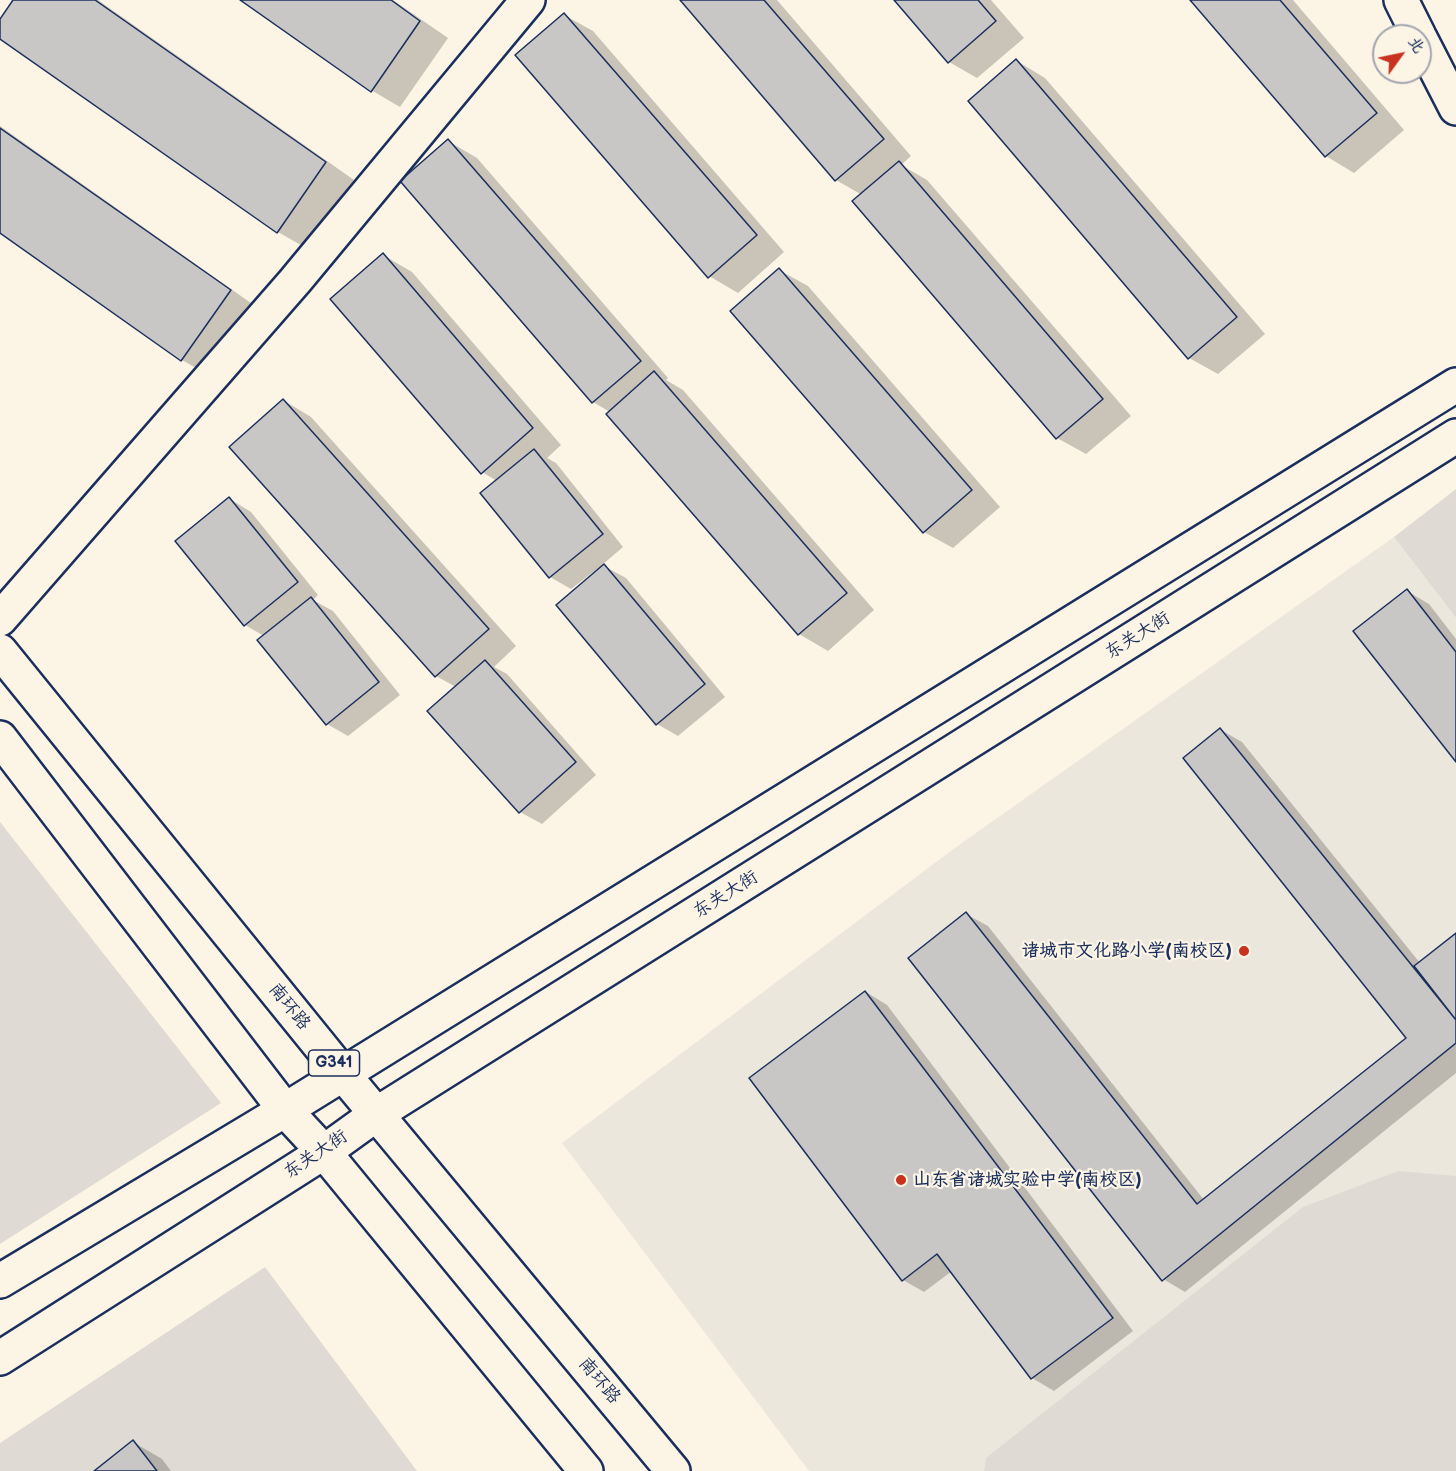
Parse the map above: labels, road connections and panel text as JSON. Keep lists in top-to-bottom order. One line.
{"streets":{"main road":["东关大街","南环路","G341"]},"crossings":[["东关大街","南环路"]],"places":["诸城市文化路小学(南校区)","山东省诸城实验中学(南校区)"],"north":"top right"}
